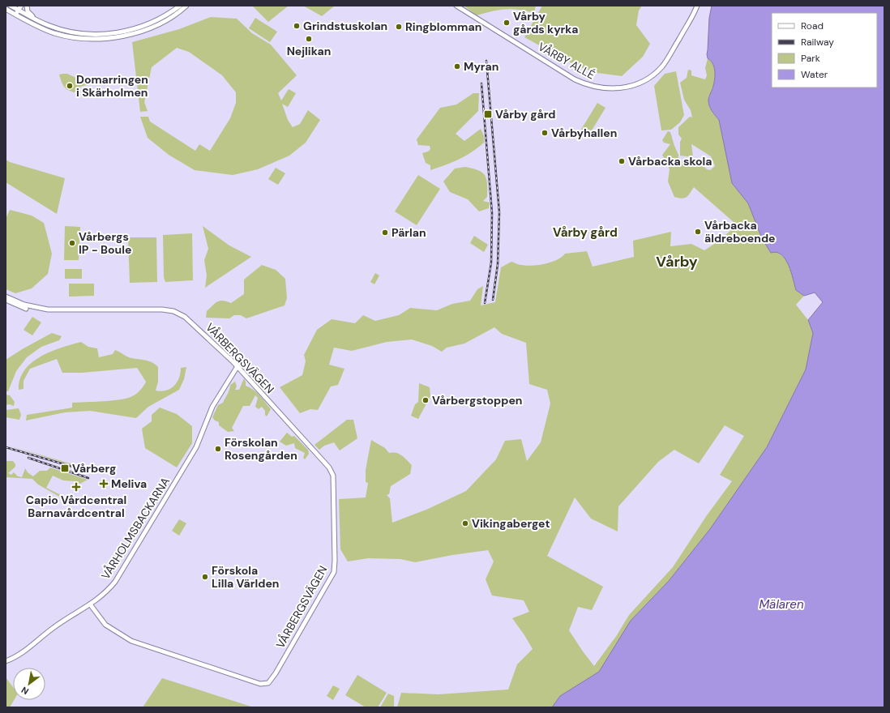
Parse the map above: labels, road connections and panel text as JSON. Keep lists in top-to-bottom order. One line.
{"streets":{"street":["VÅRBY ALLÉ","VÅRBERGSVÄGEN","VÅRHOLMSBACKARNA"]},"crossings":[["VÅRBERGSVÄGEN","VÅRHOLMSBACKARNA"]],"districts":["Vårby gård","Vårby"],"water":["Mälaren"],"places":{"other":["Vårby gårds kyrka","Grindstuskolan","Ringblomman","Nejlikan","Myran","Domarringen i Skärholmen","Vårbyhallen","Vårbacka skola","Vårbacka äldreboende","Pärlan","Vårbergs IP - Boule","Vårbergstoppen","Förskolan Rosengården","Vikingaberget","Förskola Lilla Världen"],"transit":["Vårby gård","Vårberg"],"health":["Meliva","Capio Vårdcentral Barnavårdcentral"]},"legend":["Road","Railway","Park","Water"],"north":"bottom left"}
